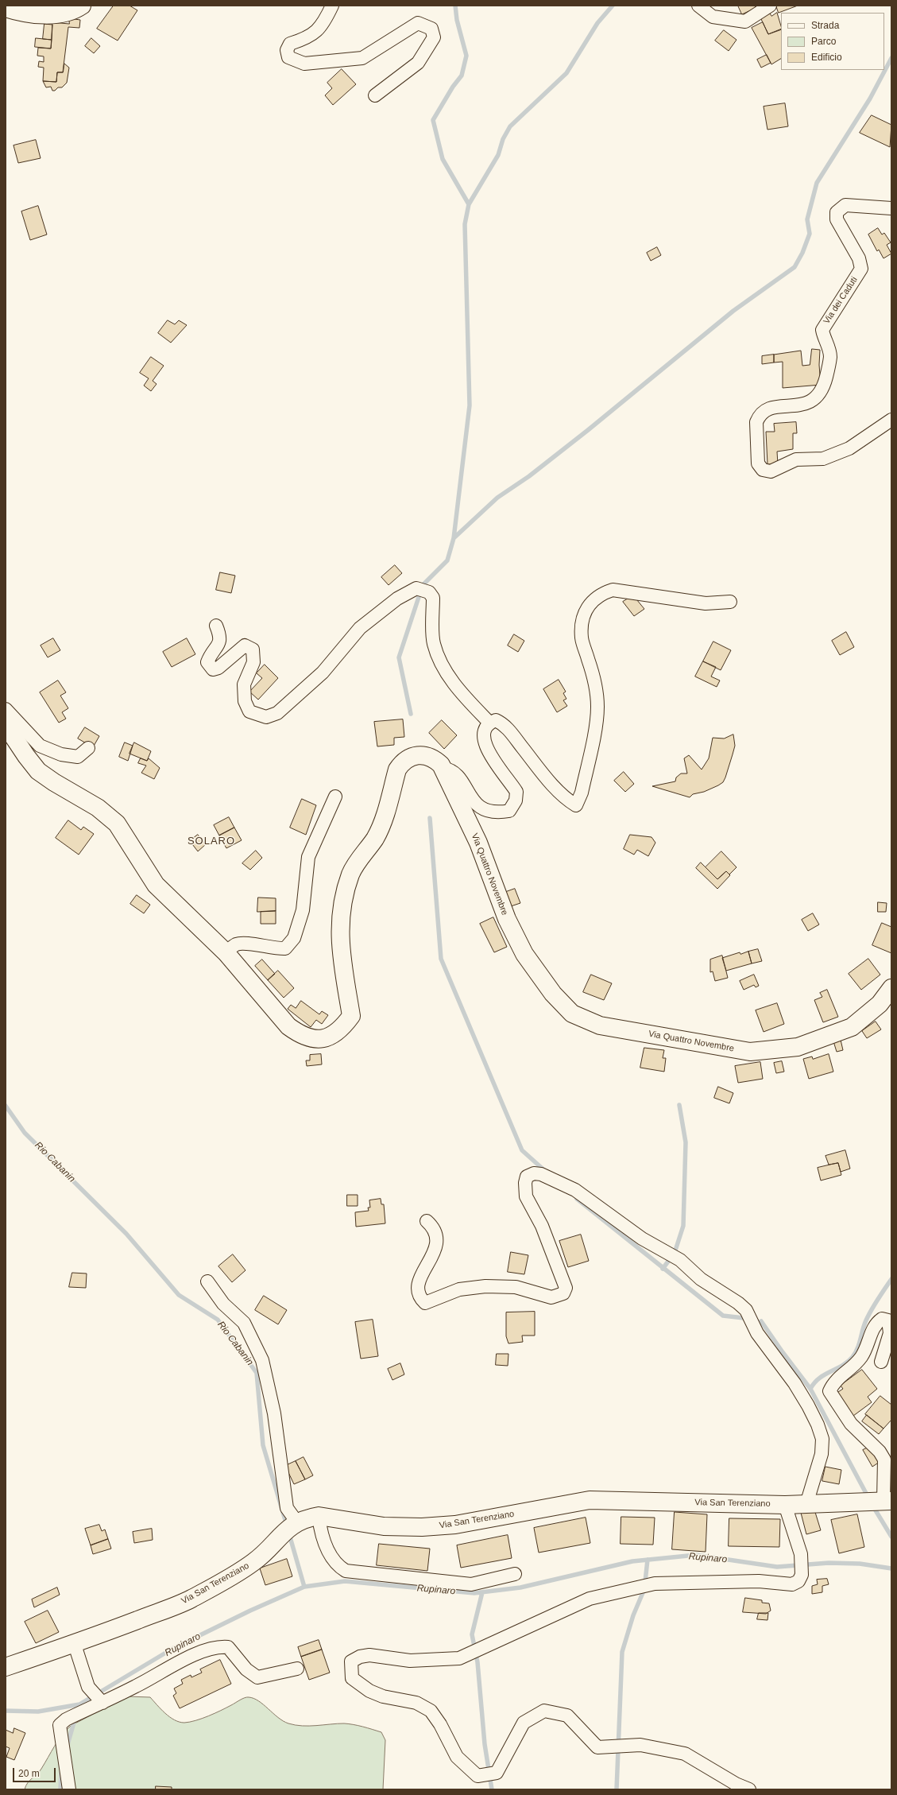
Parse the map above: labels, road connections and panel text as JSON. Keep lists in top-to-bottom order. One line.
{"streets":{"main road":["Via Quattro Novembre","Via San Terenziano"],"street":["Via dei Caduti"]},"districts":["SOLARO"],"water":["Rio Cabanin","Rupinaro"],"legend":["Strada","Parco","Edificio"],"scale_bar":"20 m"}
